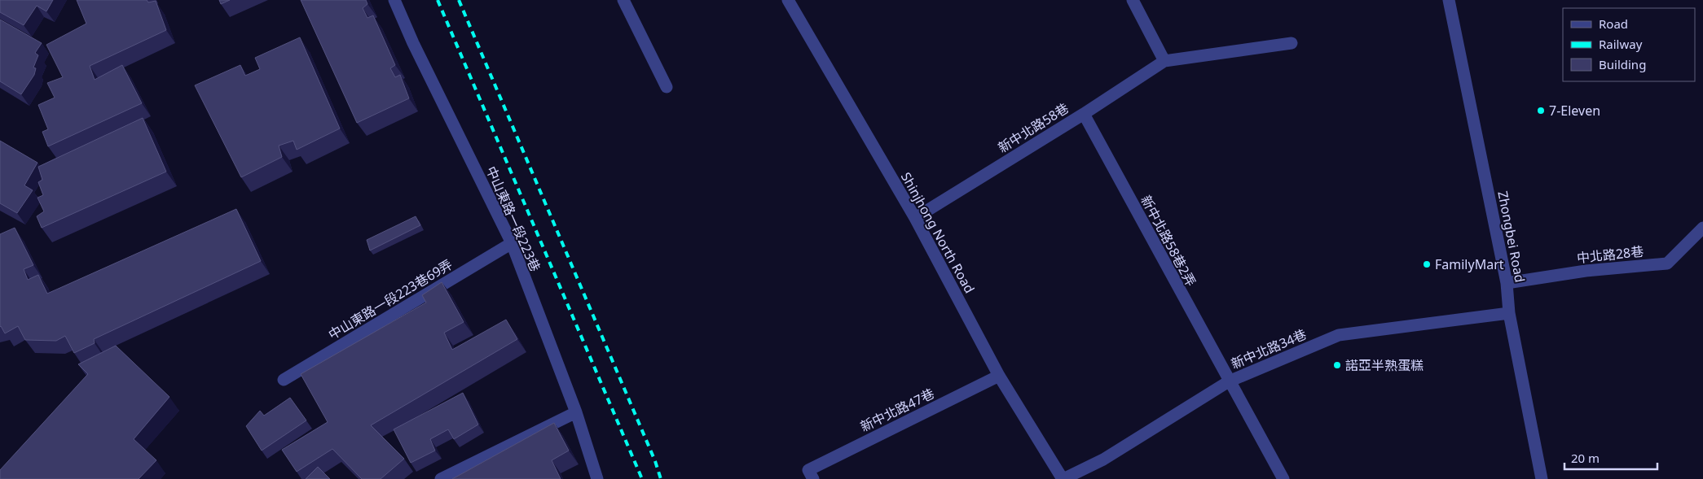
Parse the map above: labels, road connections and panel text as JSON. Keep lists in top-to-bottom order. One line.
{"streets":{"street":["新中北路58巷","中山東路一段223巷","Shinjhong North Road","Zhongbei Road","新中北路58巷2弄","中北路28巷","中山東路一段223巷69弄","新中北路34巷","新中北路47巷"]},"crossings":[["新中北路58巷","Shinjhong North Road"],["新中北路58巷","新中北路58巷2弄"],["中山東路一段223巷","中山東路一段223巷69弄"],["Shinjhong North Road","新中北路34巷"],["Shinjhong North Road","新中北路47巷"],["Zhongbei Road","中北路28巷"],["Zhongbei Road","新中北路34巷"],["新中北路58巷2弄","新中北路34巷"]],"places":["7-Eleven","FamilyMart","諾亞半熟蛋糕"],"legend":["Road","Railway","Building"],"scale_bar":"20 m"}
